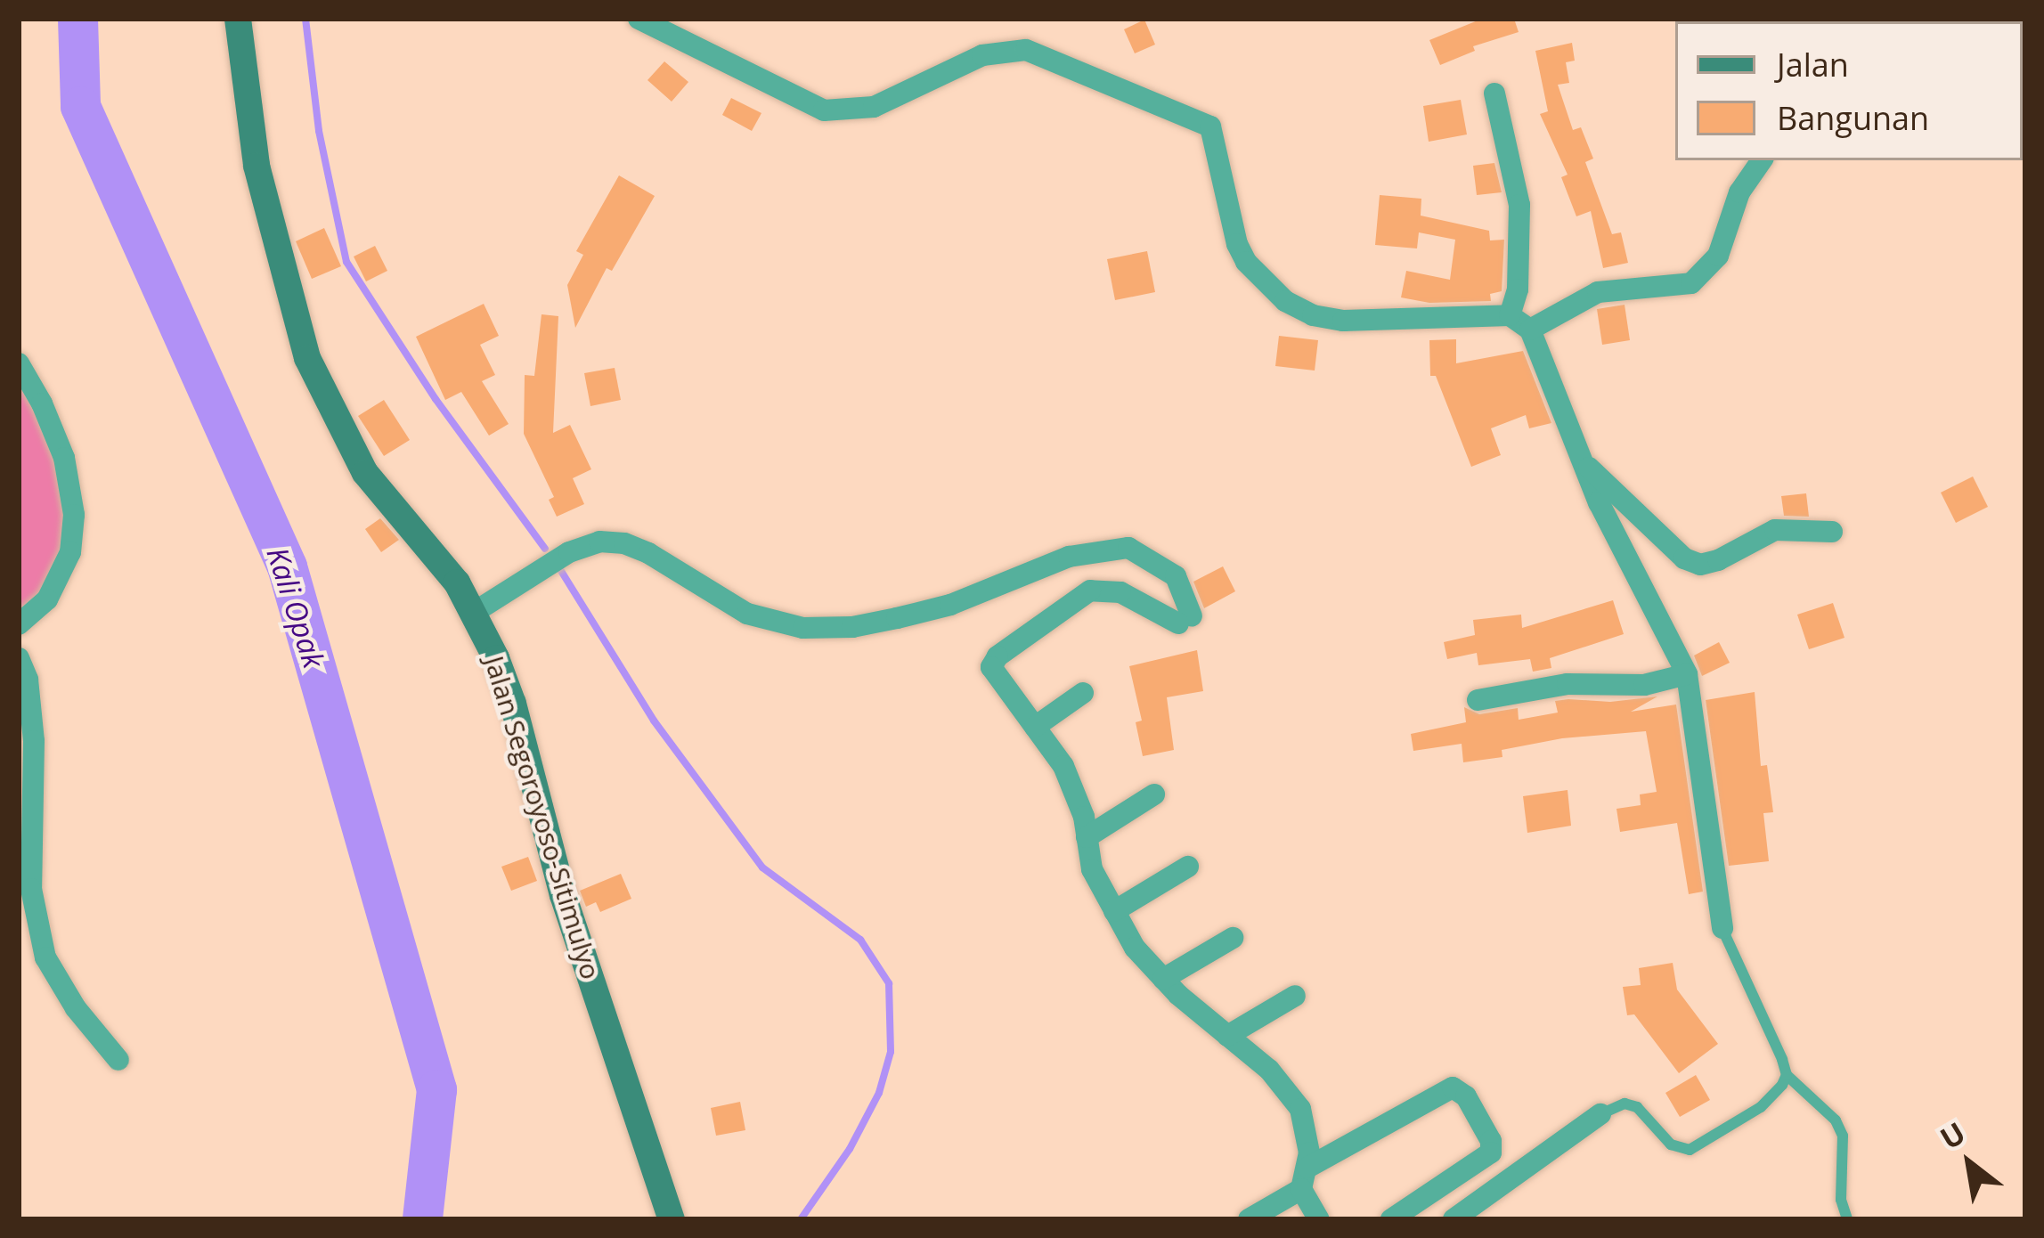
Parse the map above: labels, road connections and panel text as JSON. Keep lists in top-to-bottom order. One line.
{"streets":{"main road":["Jalan Segoroyoso-Sitimulyo"]},"water":["Kali Opak"],"legend":["Jalan","Bangunan"],"north":"top left"}
